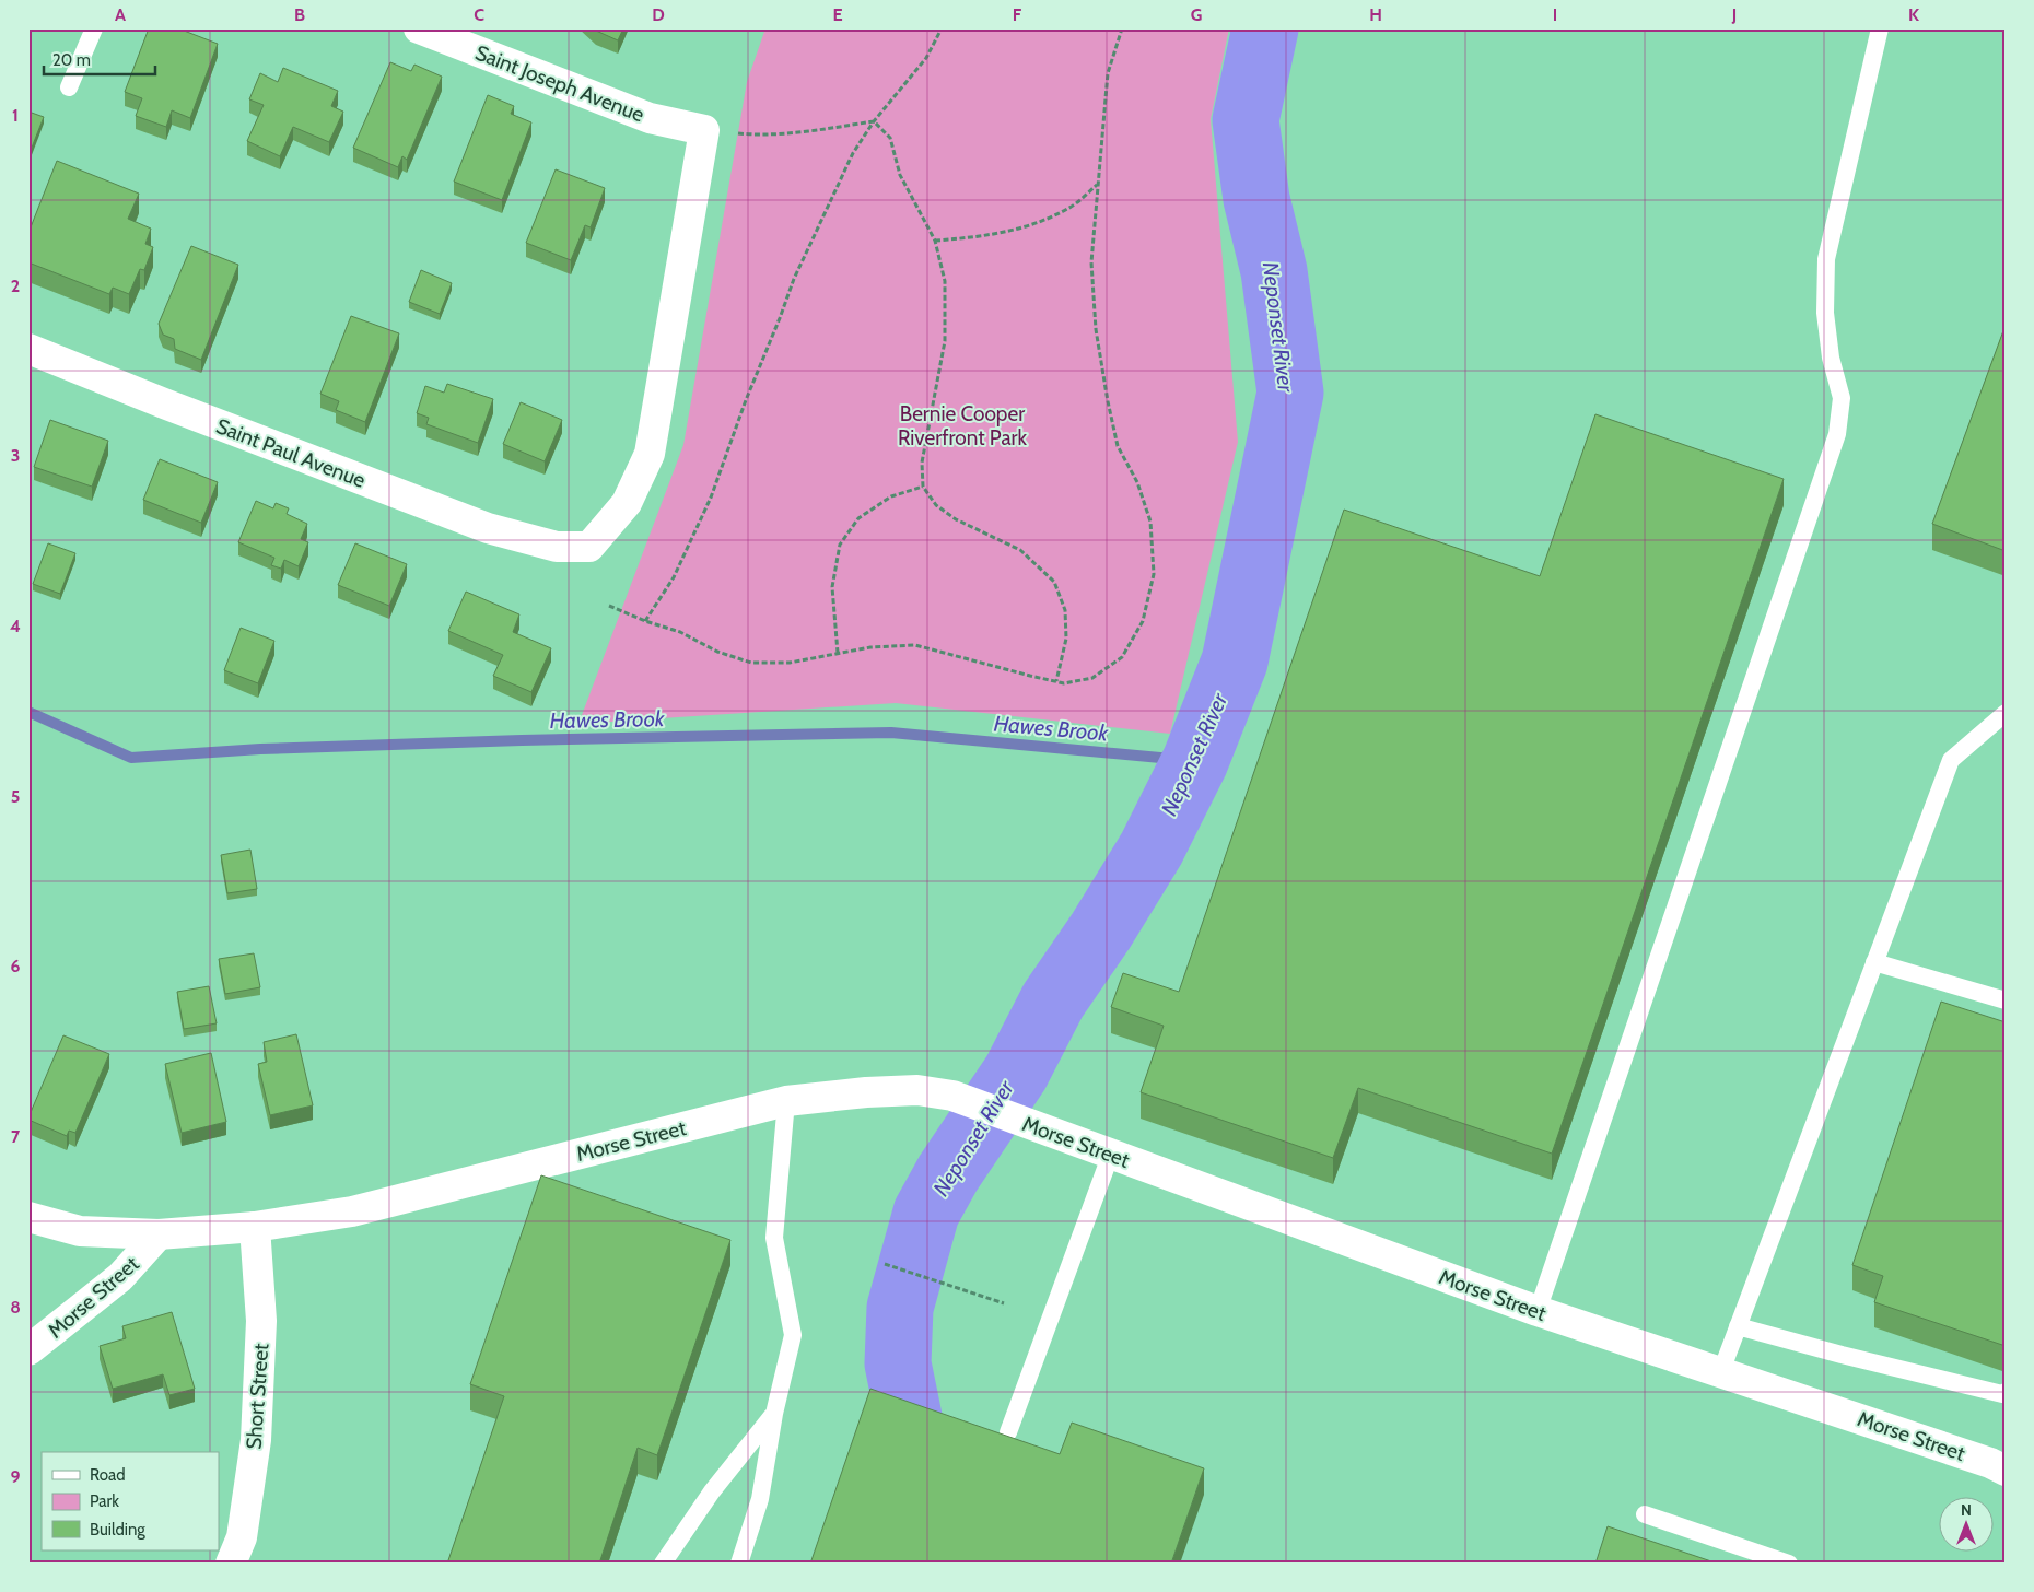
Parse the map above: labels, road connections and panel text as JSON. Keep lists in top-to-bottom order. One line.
{"streets":{"street":["Saint Joseph Avenue","Saint Paul Avenue","Morse Street","Short Street"]},"crossings":[["Saint Joseph Avenue","Saint Paul Avenue"],["Morse Street","Short Street"]],"water":["Neponset River","Hawes Brook"],"parks":["Bernie Cooper Riverfront Park"],"legend":["Road","Park","Building"],"scale_bar":"20 m","north":"top","grid":{"columns":["A","B","C","D","E","F","G","H","I","J","K"],"rows":["1","2","3","4","5","6","7","8","9"]}}
